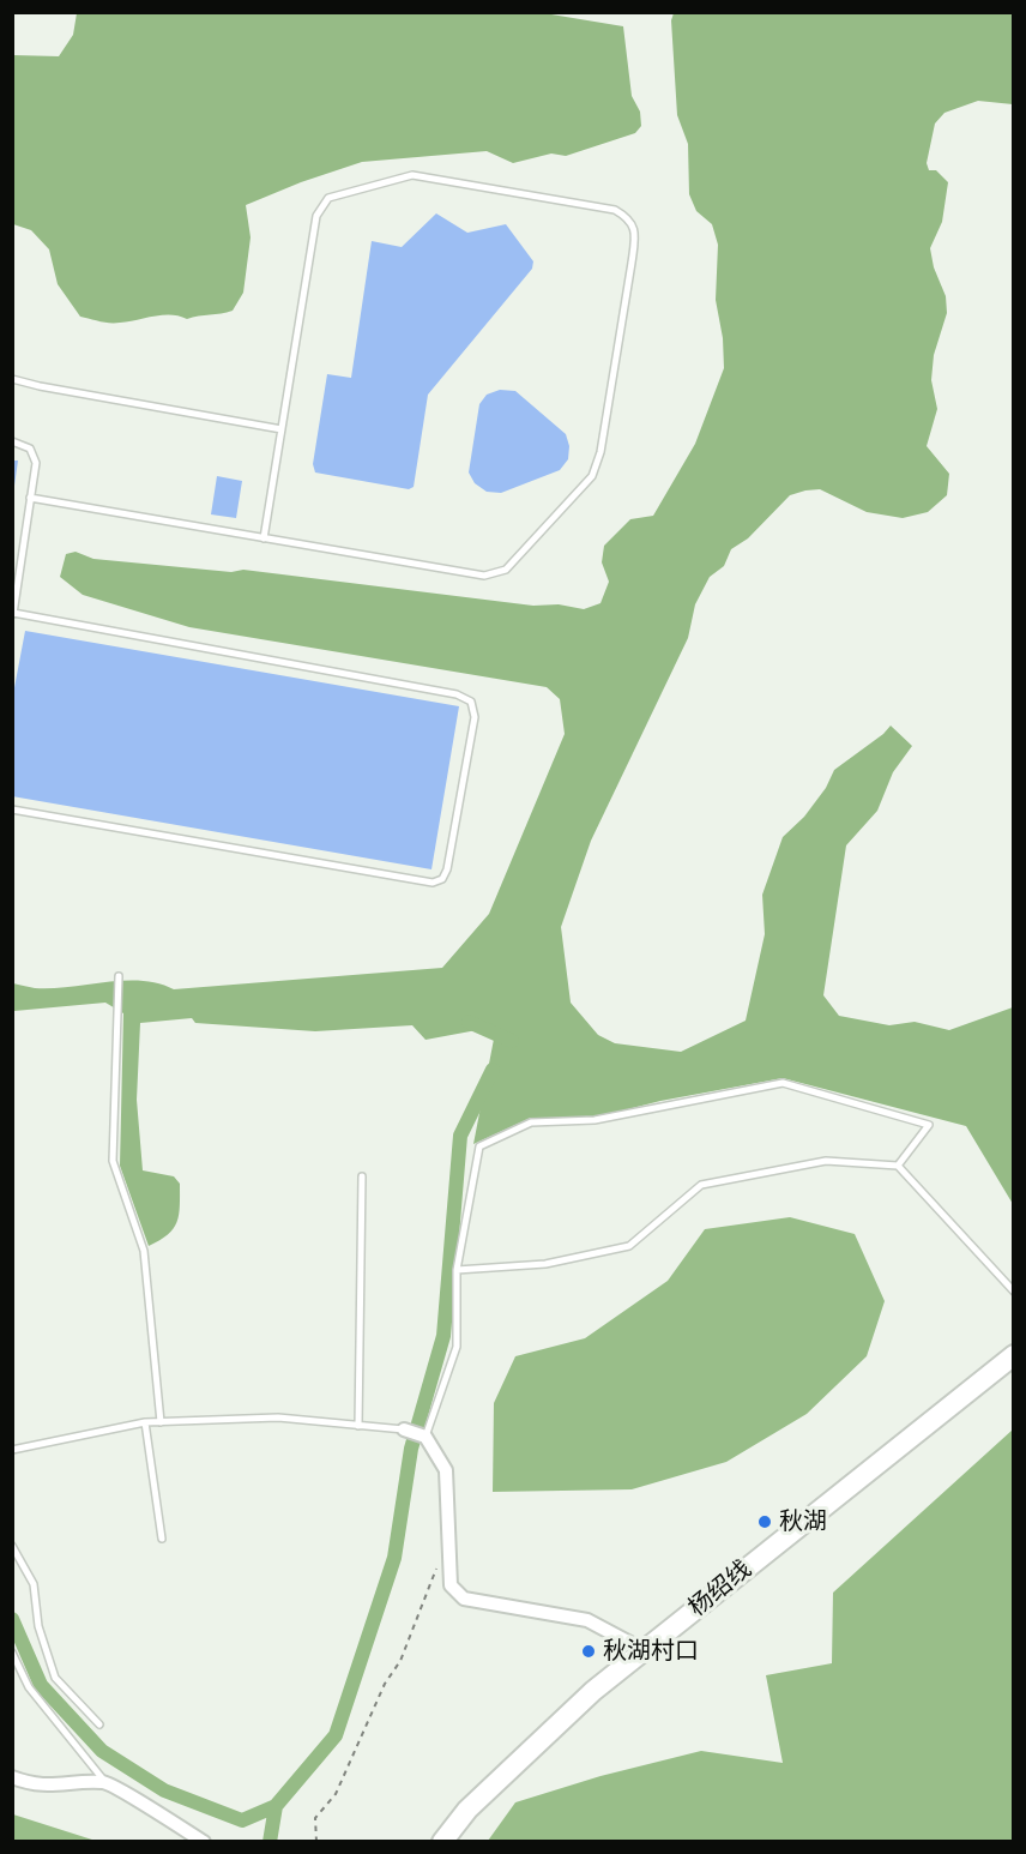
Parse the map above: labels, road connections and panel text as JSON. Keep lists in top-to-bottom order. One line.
{"streets":{"main road":["杨绍线"]},"places":["秋湖","秋湖村口"]}
